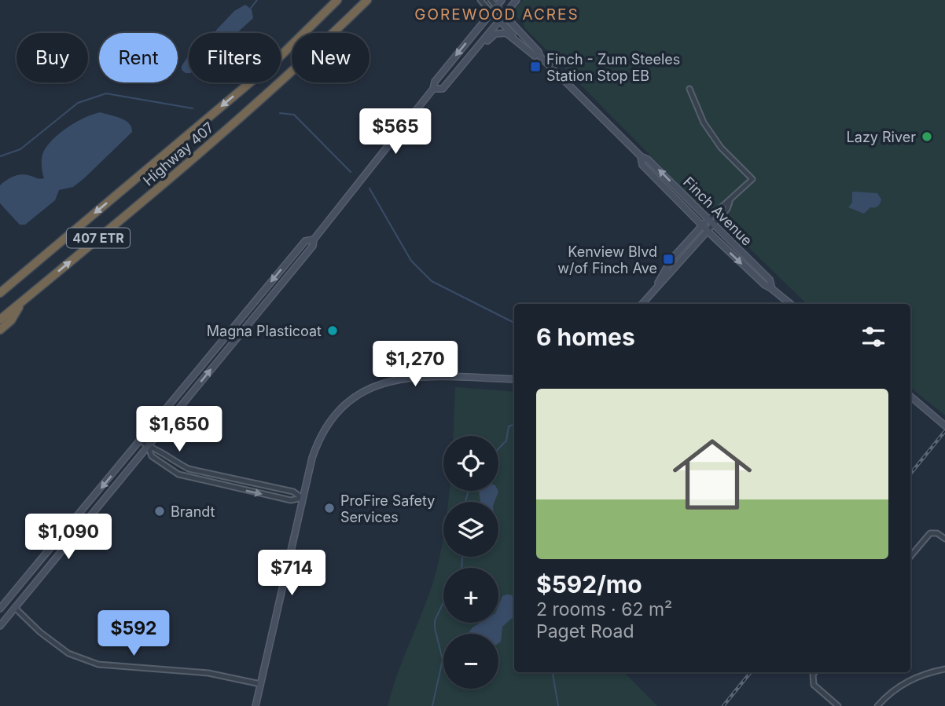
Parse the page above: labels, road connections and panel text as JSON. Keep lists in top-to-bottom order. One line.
{"streets":{"highway":["Highway 407","407 ETR"],"main road":["Finch Avenue"]},"districts":["GOREWOOD ACRES"],"places":{"transit":["Finch - Zum Steeles Station Stop EB","Kenview Blvd w/of Finch Ave"],"other":["Lazy River","Magna Plasticoat","ProFire Safety Services","Brandt"]},"page":{"chip":["Buy","Rent","Filters","New"],"price":["$565","$1,270","$1,650","$1,090","$714","$592"],"heading":"6 homes","list":[{"name":"$592/mo","note":"2 rooms · 62 m² · Paget Road"}],"map_buttons":["+","−"]}}
